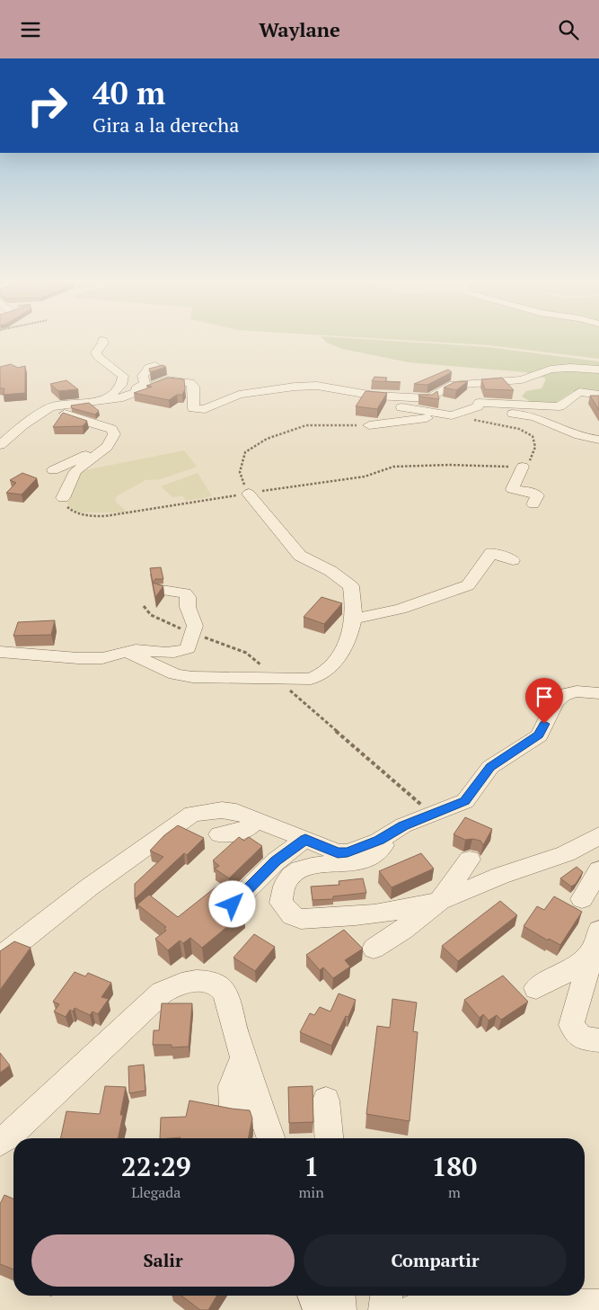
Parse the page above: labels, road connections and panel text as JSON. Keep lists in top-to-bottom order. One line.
{"page":{"header":"Waylane","turn":["40 m","Gira a la derecha"],"eta":["22:29","Llegada","1","min","180","m"],"buttons":["Salir","Compartir"]}}
